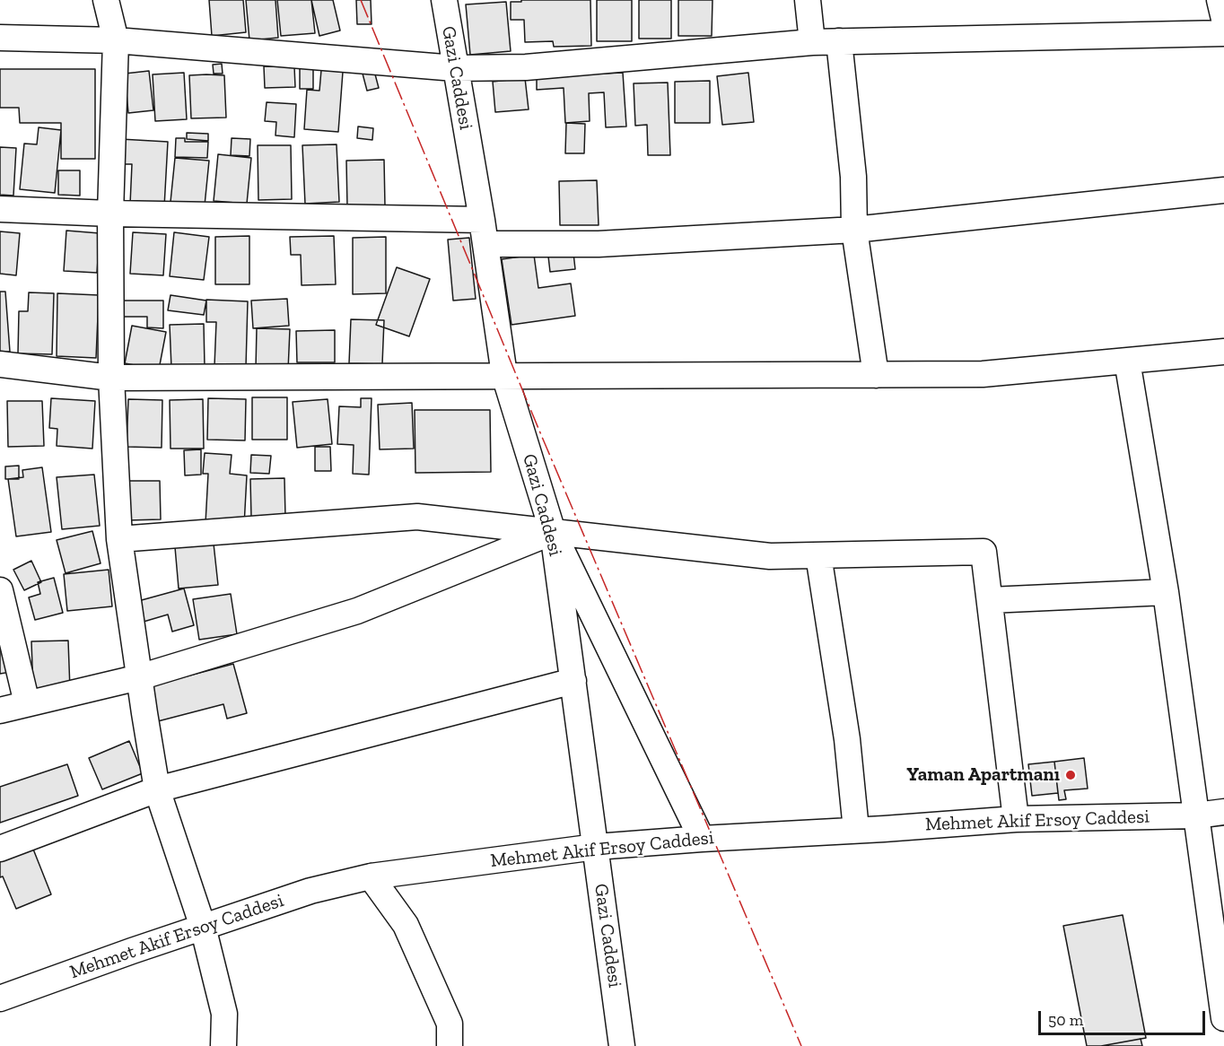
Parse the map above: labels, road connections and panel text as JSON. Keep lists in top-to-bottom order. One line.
{"streets":{"street":["Gazi Caddesi","Mehmet Akif Ersoy Caddesi"]},"crossings":[["Gazi Caddesi","Mehmet Akif Ersoy Caddesi"]],"places":["Yaman Apartmanı"],"scale_bar":"50 m"}
